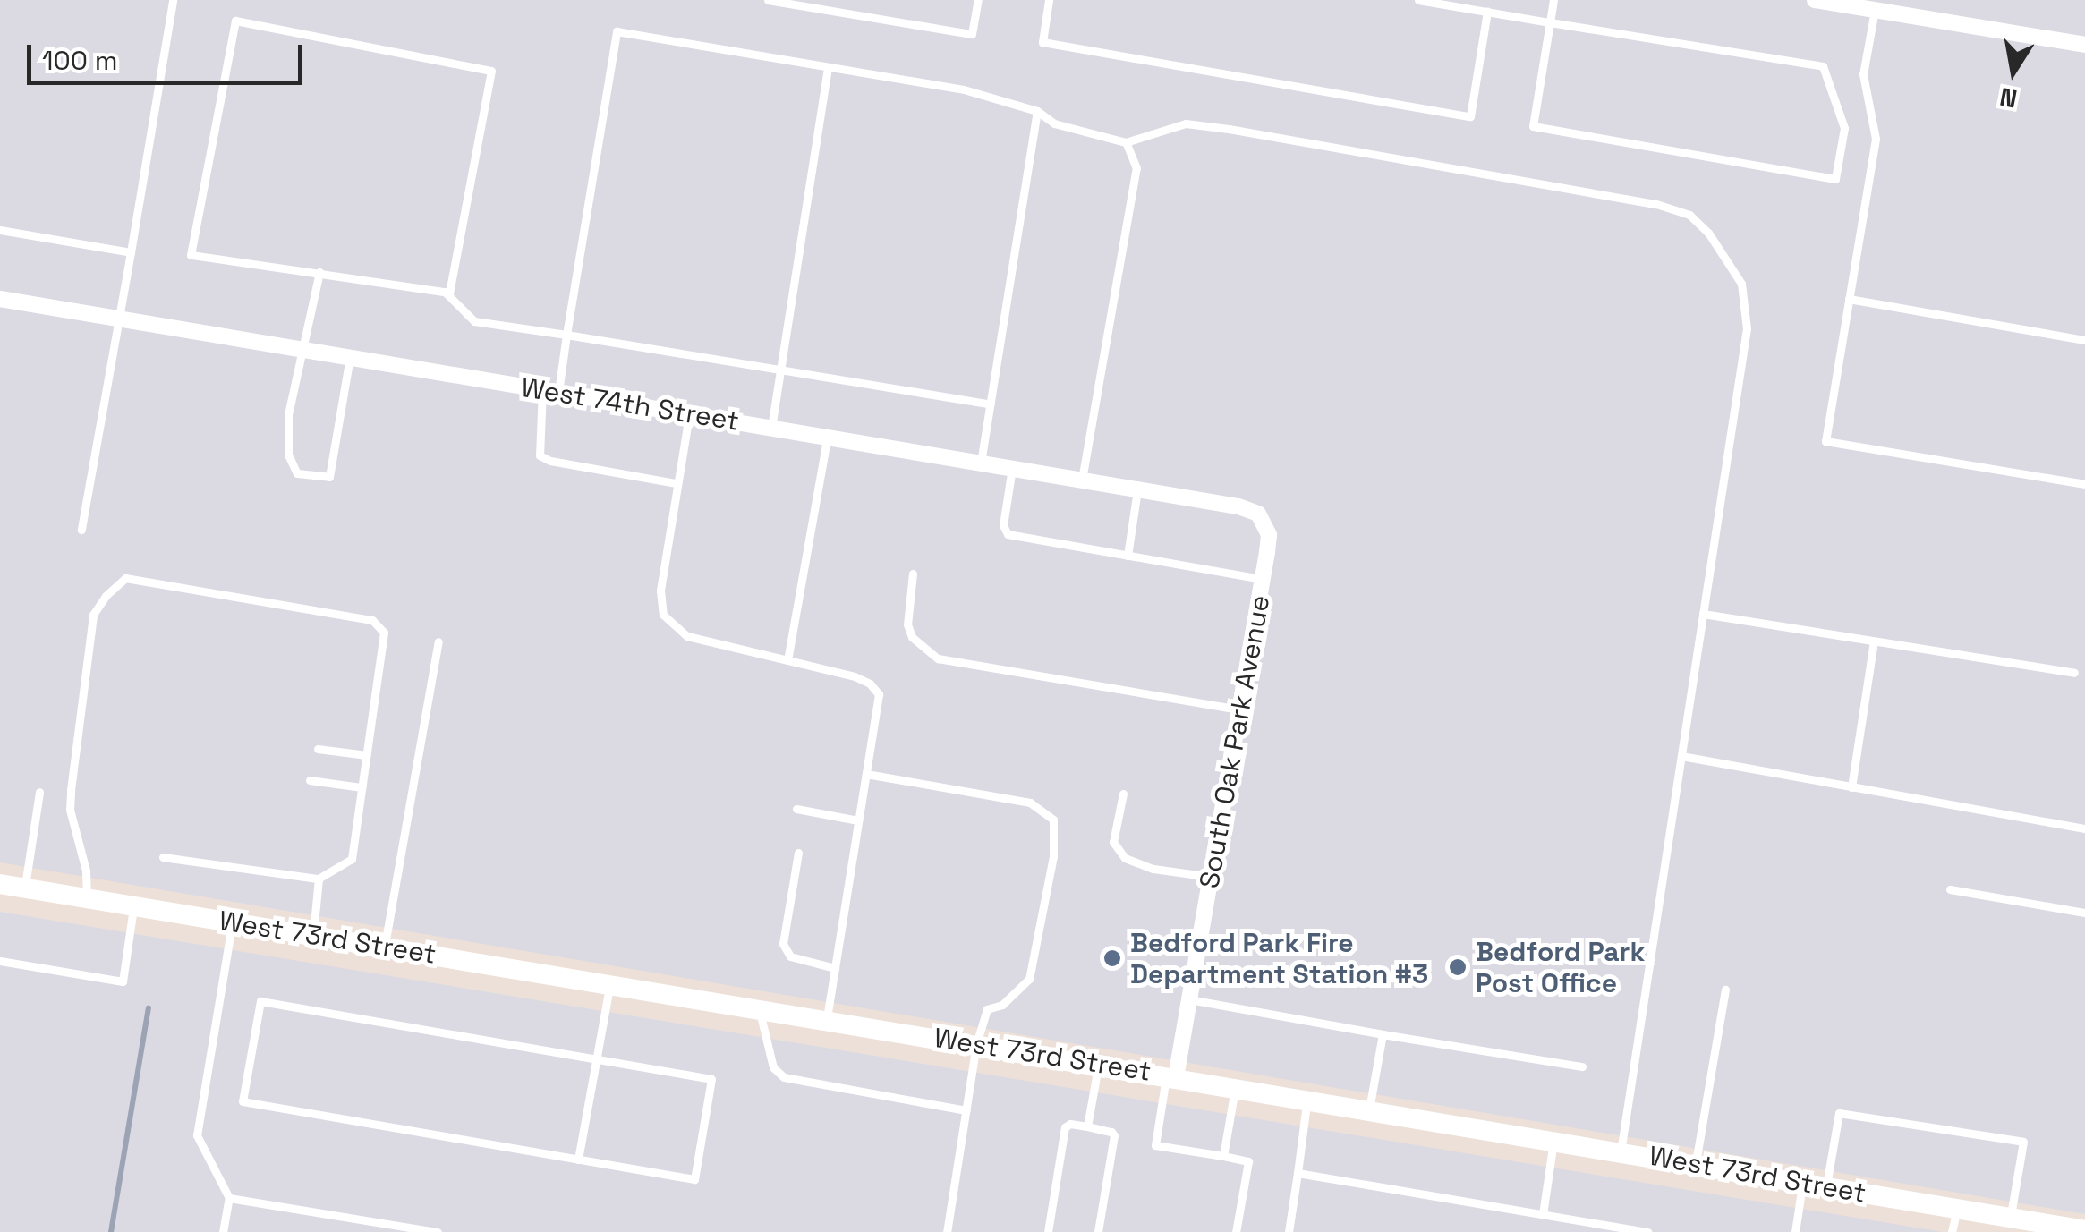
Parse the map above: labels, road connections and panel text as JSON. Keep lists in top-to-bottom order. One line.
{"streets":{"street":["West 74th Street","South Oak Park Avenue","West 73rd Street"]},"crossings":[["West 74th Street","South Oak Park Avenue"],["South Oak Park Avenue","West 73rd Street"]],"places":["Bedford Park Fire Department Station #3","Bedford Park Post Office"],"scale_bar":"100 m","north":"bottom"}
